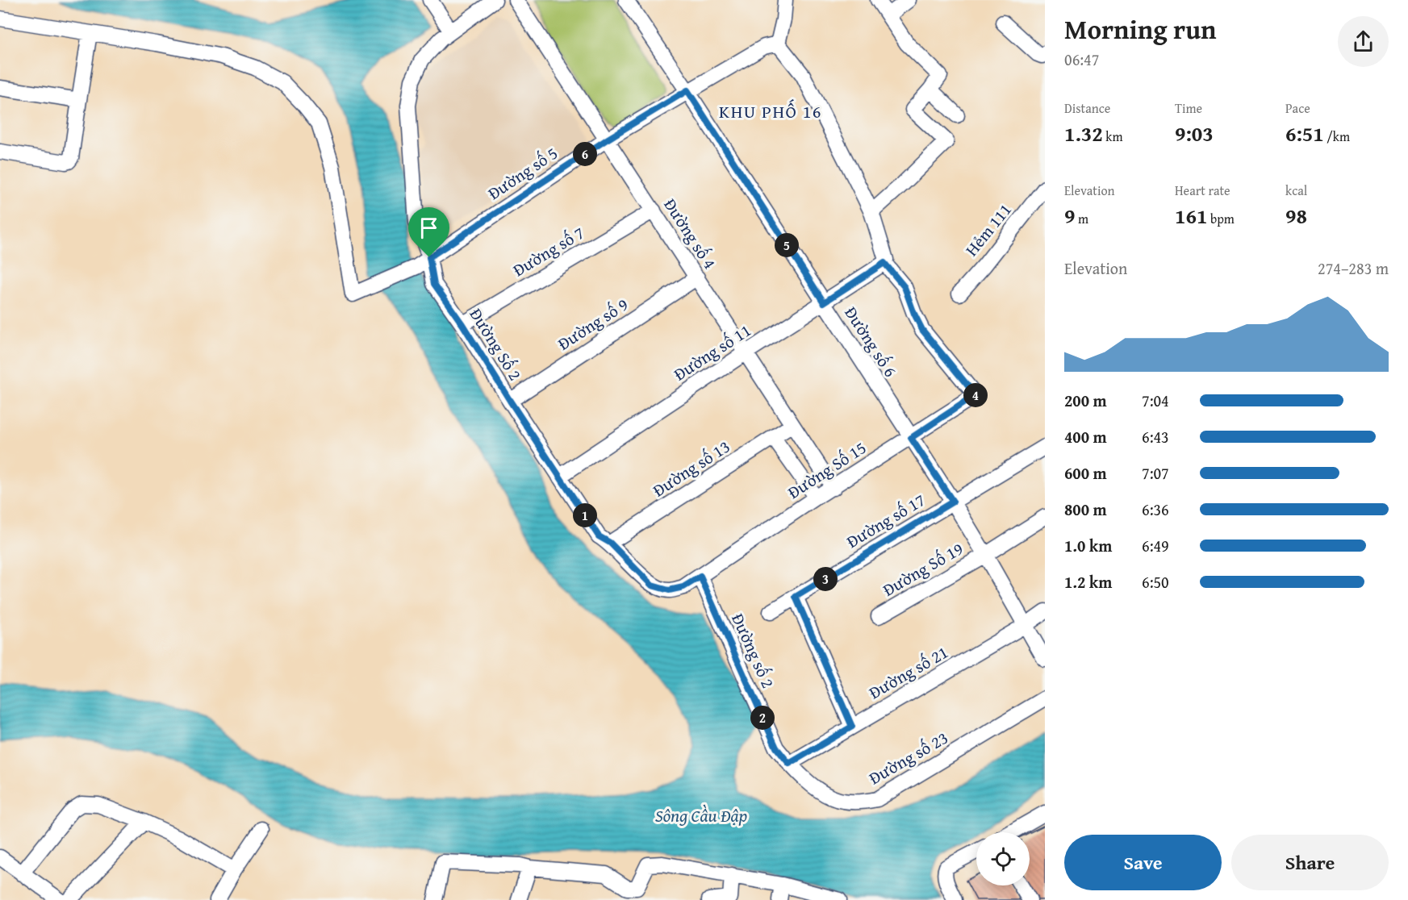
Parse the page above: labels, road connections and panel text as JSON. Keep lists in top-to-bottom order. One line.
{"streets":{"street":["Đường số 5","Hẻm 111","Đường số 4","Đường số 7","Đường số 9","Đường số 6","Đường Số 2","Đường số 11","Đường số 13","Đường Số 15","Đường số 17","Đường Số 19","Đường số 2","Đường số 21","Đường số 23"]},"crossings":[["Đường số 5","Đường số 4"],["Đường số 5","Đường số 6"],["Đường số 5","Đường Số 2"],["Đường số 4","Đường số 7"],["Đường số 4","Đường số 9"],["Đường số 4","Đường số 11"],["Đường số 4","Đường số 13"],["Đường số 4","Đường Số 15"],["Đường số 7","Đường Số 2"],["Đường số 9","Đường Số 2"],["Đường số 6","Đường số 11"],["Đường số 6","Đường Số 15"],["Đường số 6","Đường số 17"],["Đường số 6","Đường Số 19"],["Đường số 6","Đường số 21"],["Đường Số 2","Đường số 11"],["Đường Số 2","Đường số 13"],["Đường Số 2","Đường Số 15"],["Đường Số 2","Đường số 2"],["Đường số 11","Đường Số 15"],["Đường Số 15","Đường số 2"],["Đường số 2","Đường số 21"],["Đường số 2","Đường số 23"],["Đường số 21","Đường số 23"]],"districts":["KHU PHỐ 16"],"water":["Sông Cầu Đập"],"page":{"heading":["Morning run","06:47"],"stats":[["Distance","1.32 km"],["Time","9:03"],["Pace","6:51 /km"],["Elevation","9 m"],["Heart rate","161 bpm"],["kcal","98"]],"pins":["6","5","4","1","3","2"],"chart":["Elevation","274–283 m"],"list":[{"name":"200 m","note":"7:04"},{"name":"400 m","note":"6:43"},{"name":"600 m","note":"7:07"},{"name":"800 m","note":"6:36"},{"name":"1.0 km","note":"6:49"},{"name":"1.2 km","note":"6:50"}],"buttons":["Save","Share"]}}
